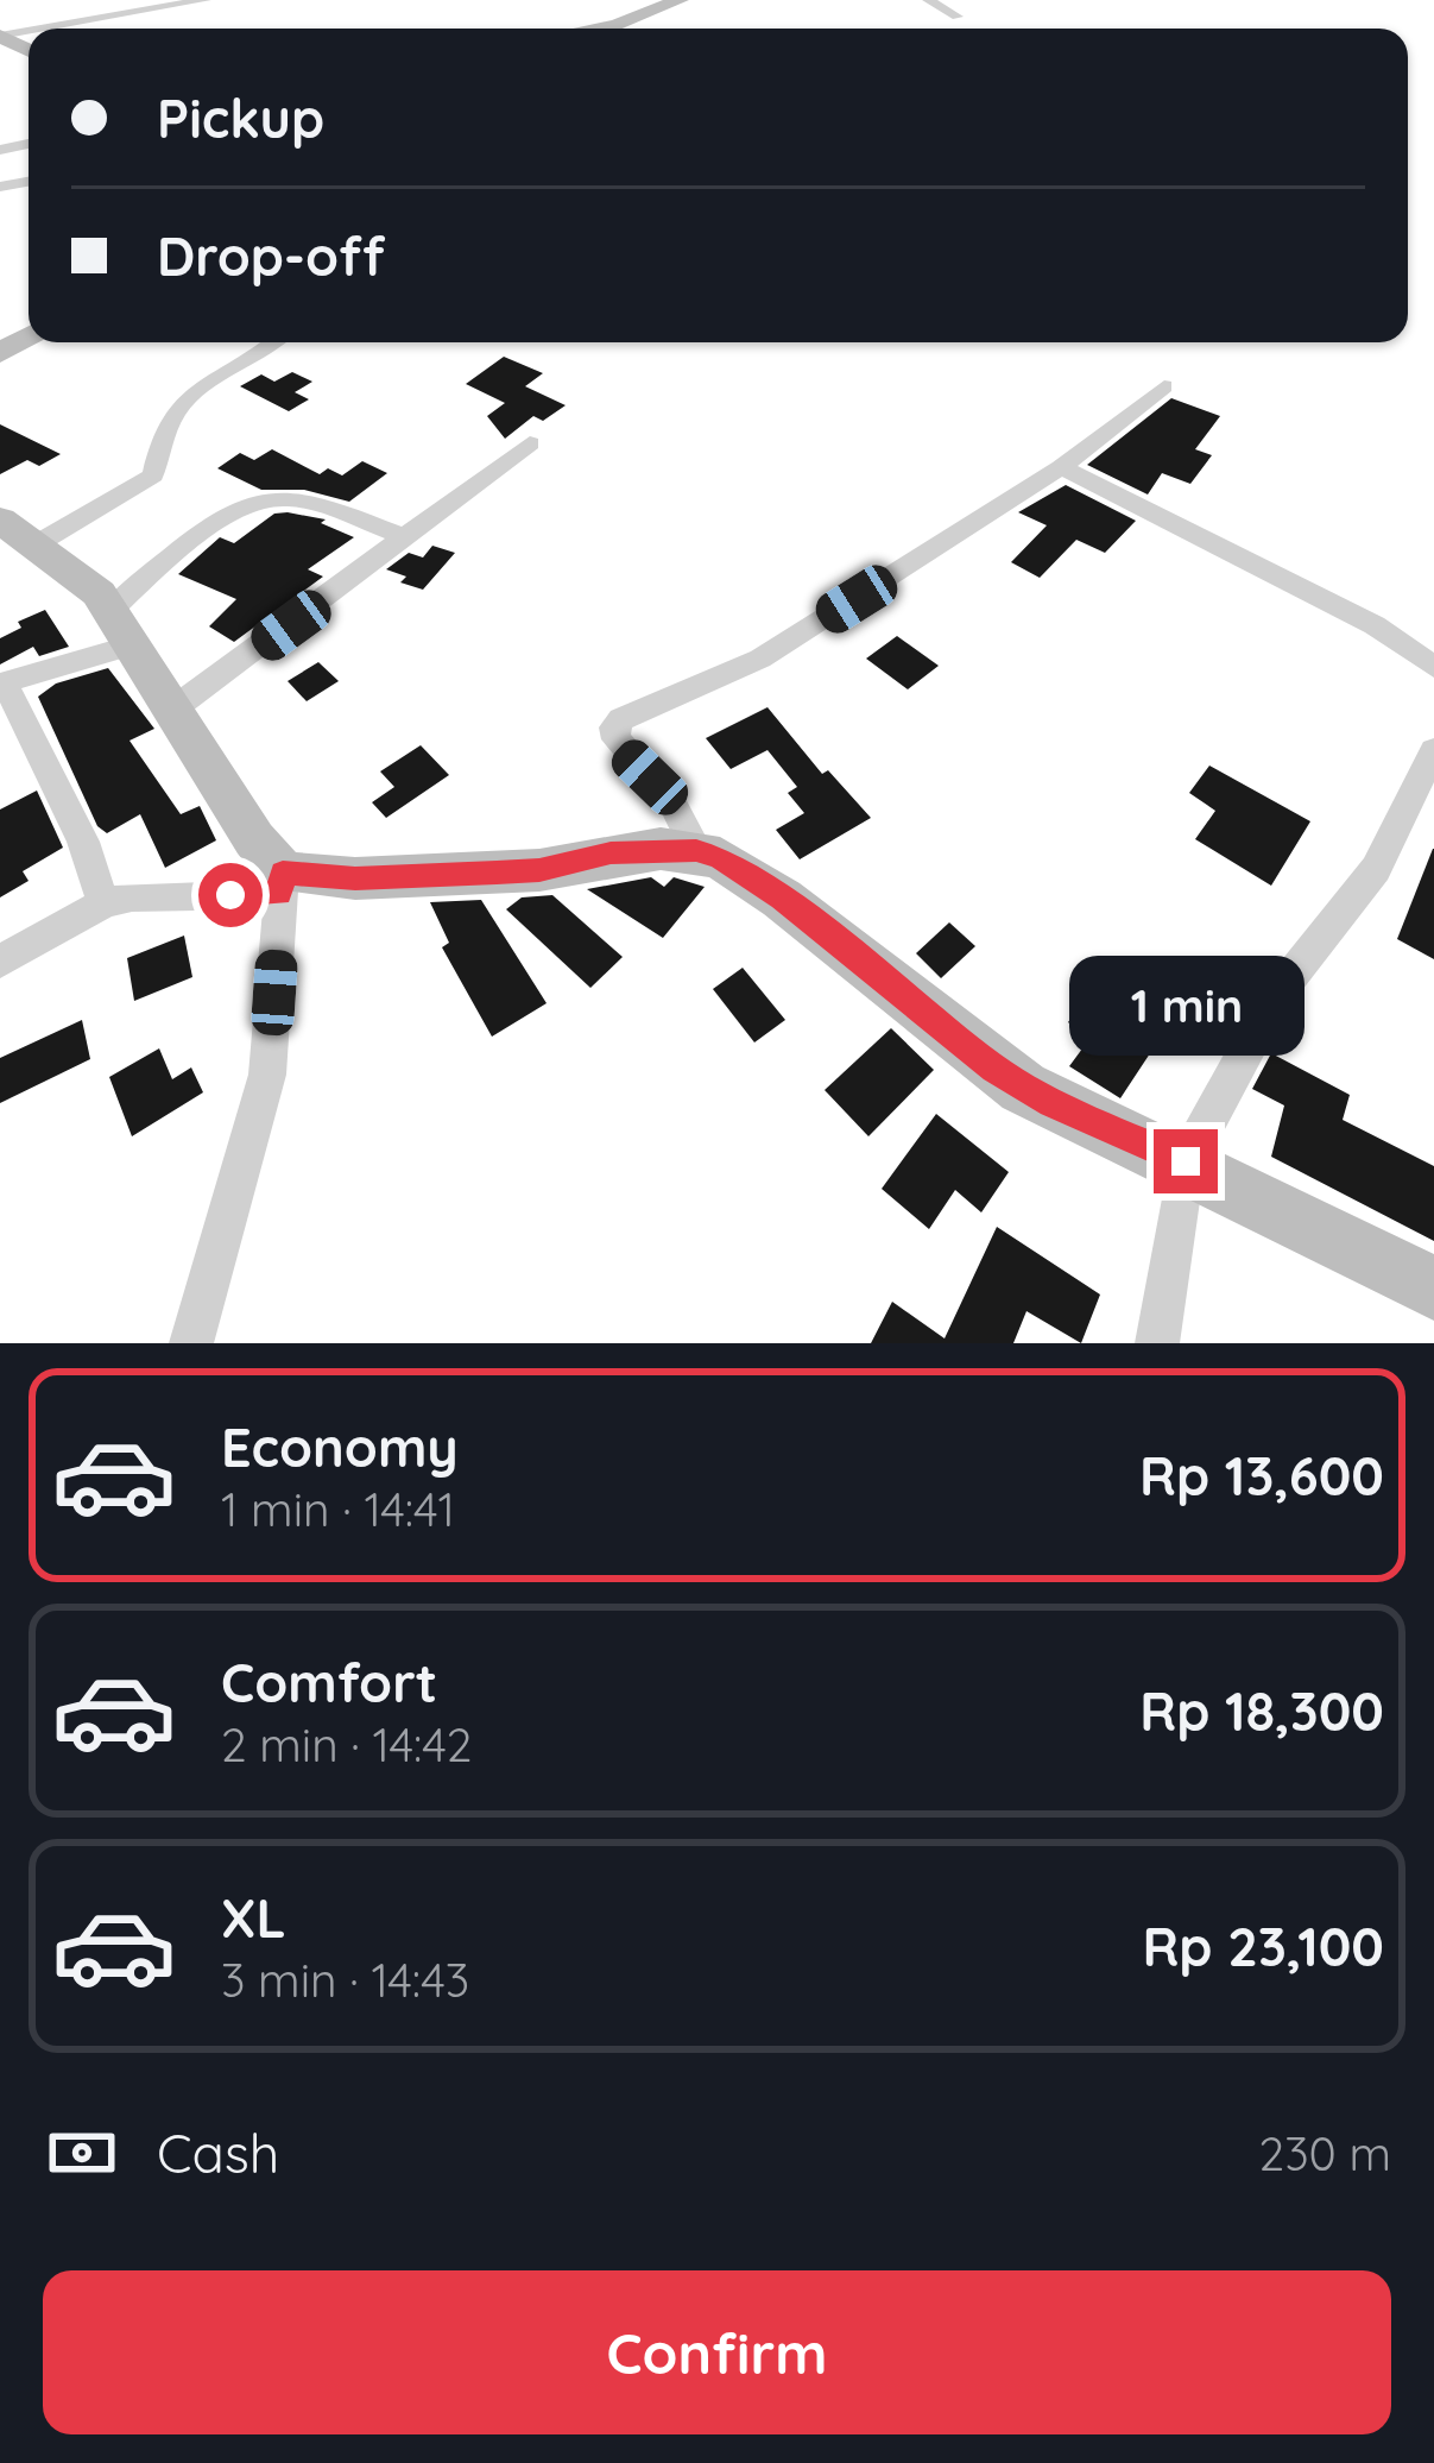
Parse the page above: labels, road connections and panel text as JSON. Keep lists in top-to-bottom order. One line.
{"page":{"banner":["Pickup","Drop-off"],"bubble":"1 min","list":[{"name":"Economy","note":"1 min · 14:41","value":"Rp 13,600"},{"name":"Comfort","note":"2 min · 14:42","value":"Rp 18,300"},{"name":"XL","note":"3 min · 14:43","value":"Rp 23,100"}],"pay":["Cash","230 m"],"buttons":"Confirm"}}
